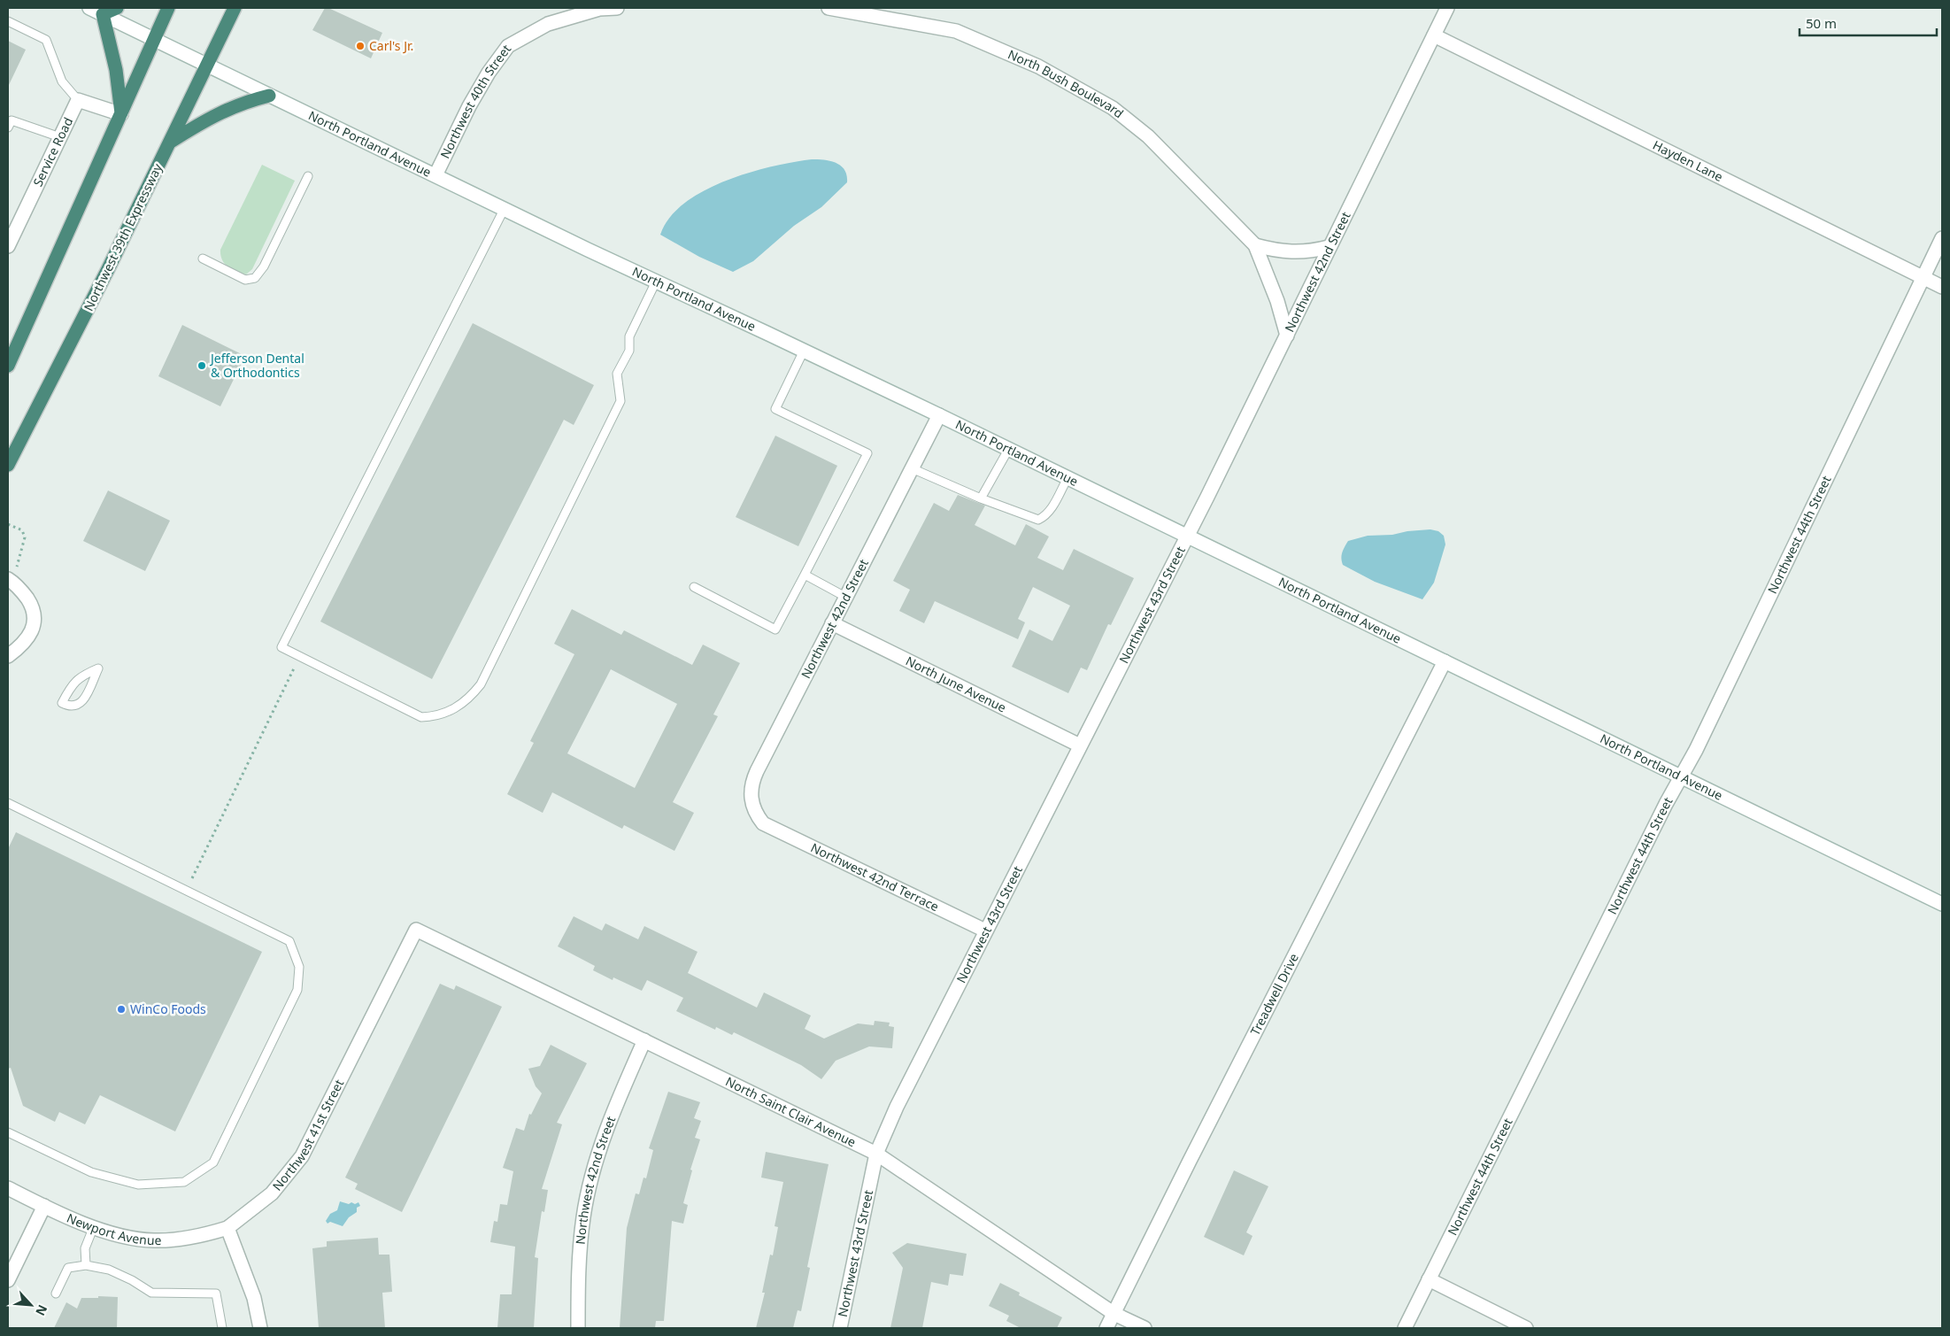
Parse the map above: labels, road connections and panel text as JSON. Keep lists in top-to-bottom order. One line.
{"streets":{"highway":["Northwest 39th Expressway"],"street":["North Bush Boulevard","Northwest 40th Street","North Portland Avenue","Service Road","Hayden Lane","Northwest 42nd Street","Northwest 44th Street","Northwest 43rd Street","North June Avenue","Northwest 42nd Terrace","Treadwell Drive","North Saint Clair Avenue","Northwest 41st Street","Newport Avenue"]},"crossings":[["North Bush Boulevard","Northwest 42nd Street"],["Northwest 40th Street","North Portland Avenue"],["North Portland Avenue","Northwest 39th Expressway"],["North Portland Avenue","Northwest 42nd Street"],["North Portland Avenue","Northwest 44th Street"],["North Portland Avenue","Northwest 43rd Street"],["North Portland Avenue","Treadwell Drive"],["Hayden Lane","Northwest 42nd Street"],["Hayden Lane","Northwest 44th Street"],["Northwest 42nd Street","Northwest 43rd Street"],["Northwest 42nd Street","North June Avenue"],["Northwest 42nd Street","Northwest 42nd Terrace"],["Northwest 42nd Street","North Saint Clair Avenue"],["Northwest 43rd Street","North June Avenue"],["Northwest 43rd Street","Northwest 42nd Terrace"],["Northwest 43rd Street","North Saint Clair Avenue"],["Treadwell Drive","North Saint Clair Avenue"],["North Saint Clair Avenue","Northwest 41st Street"],["Northwest 41st Street","Newport Avenue"]],"places":["Carl's Jr.","Jefferson Dental & Orthodontics","WinCo Foods"],"scale_bar":"50 m","north":"bottom right"}
